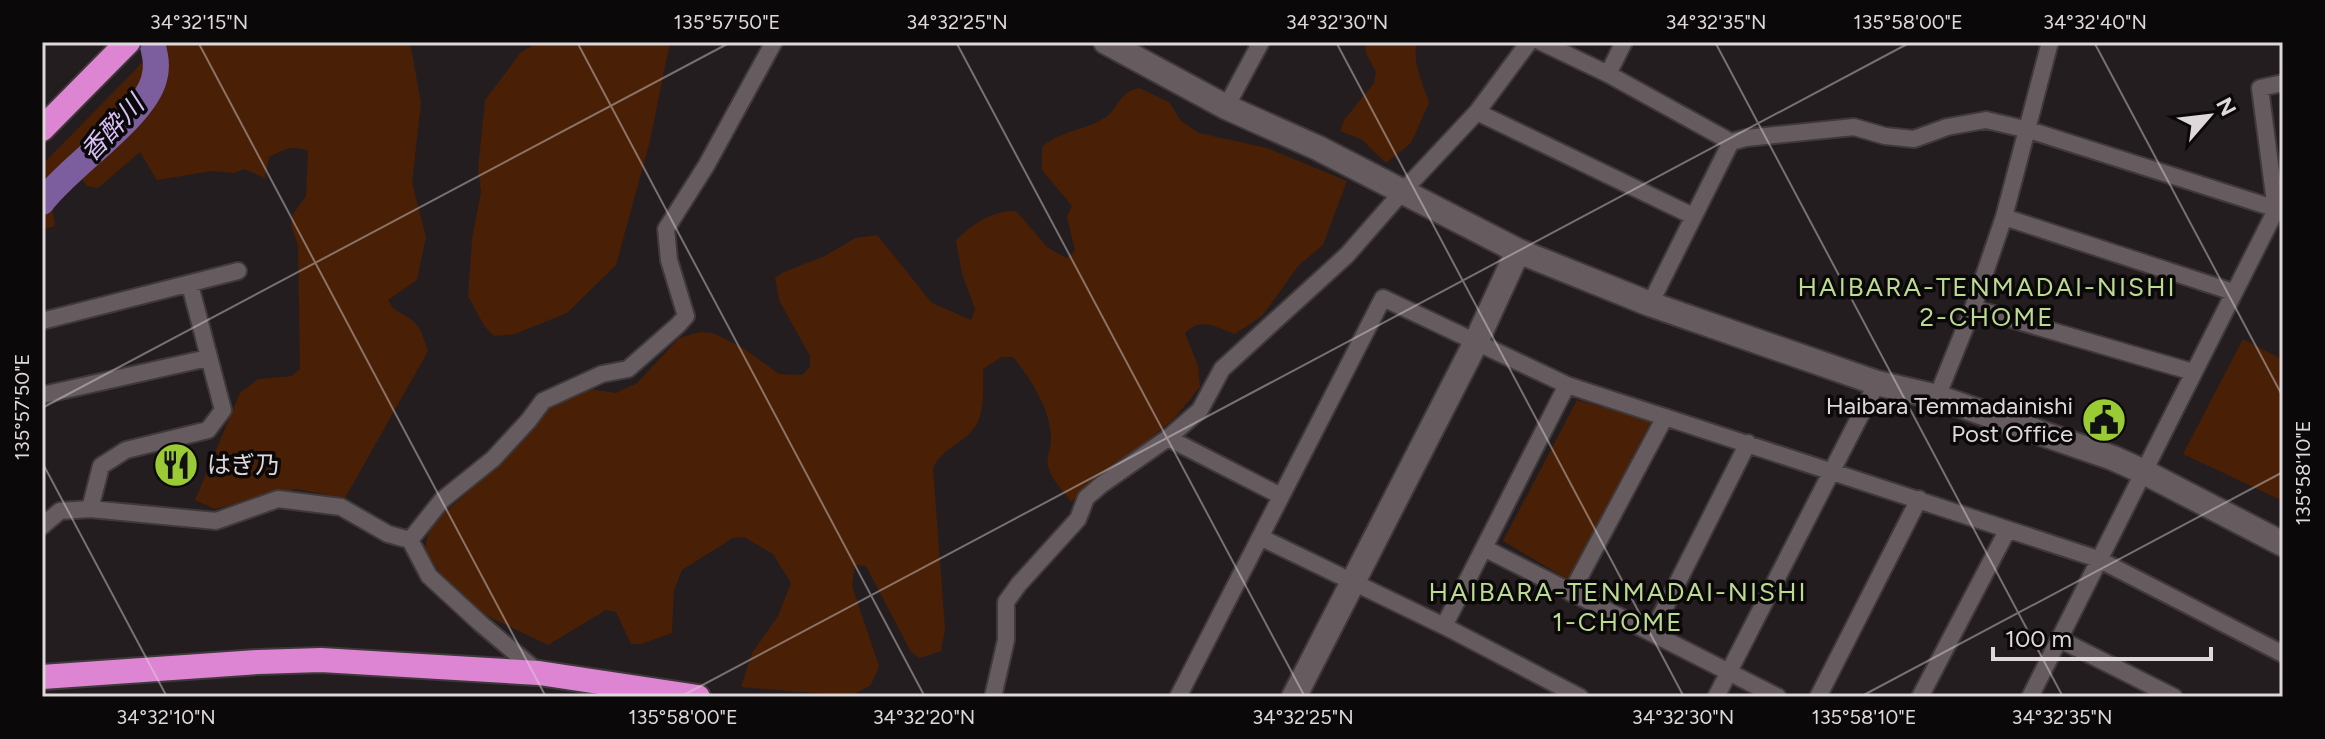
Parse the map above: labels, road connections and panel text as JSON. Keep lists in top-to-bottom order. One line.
{"districts":["HAIBARA-TENMADAI-NISHI 2-CHOME","HAIBARA-TENMADAI-NISHI 1-CHOME"],"water":["香酔川"],"places":{"public building":["Haibara Temmadainishi Post Office"],"restaurant":["はぎ乃"]},"scale_bar":"100 m","north":"top right","coordinates":["34°32'15\"N","135°57'50\"E","34°32'25\"N","34°32'30\"N","34°32'35\"N","135°58'00\"E","34°32'40\"N","135°58'10\"E","34°32'10\"N","34°32'20\"N"]}
